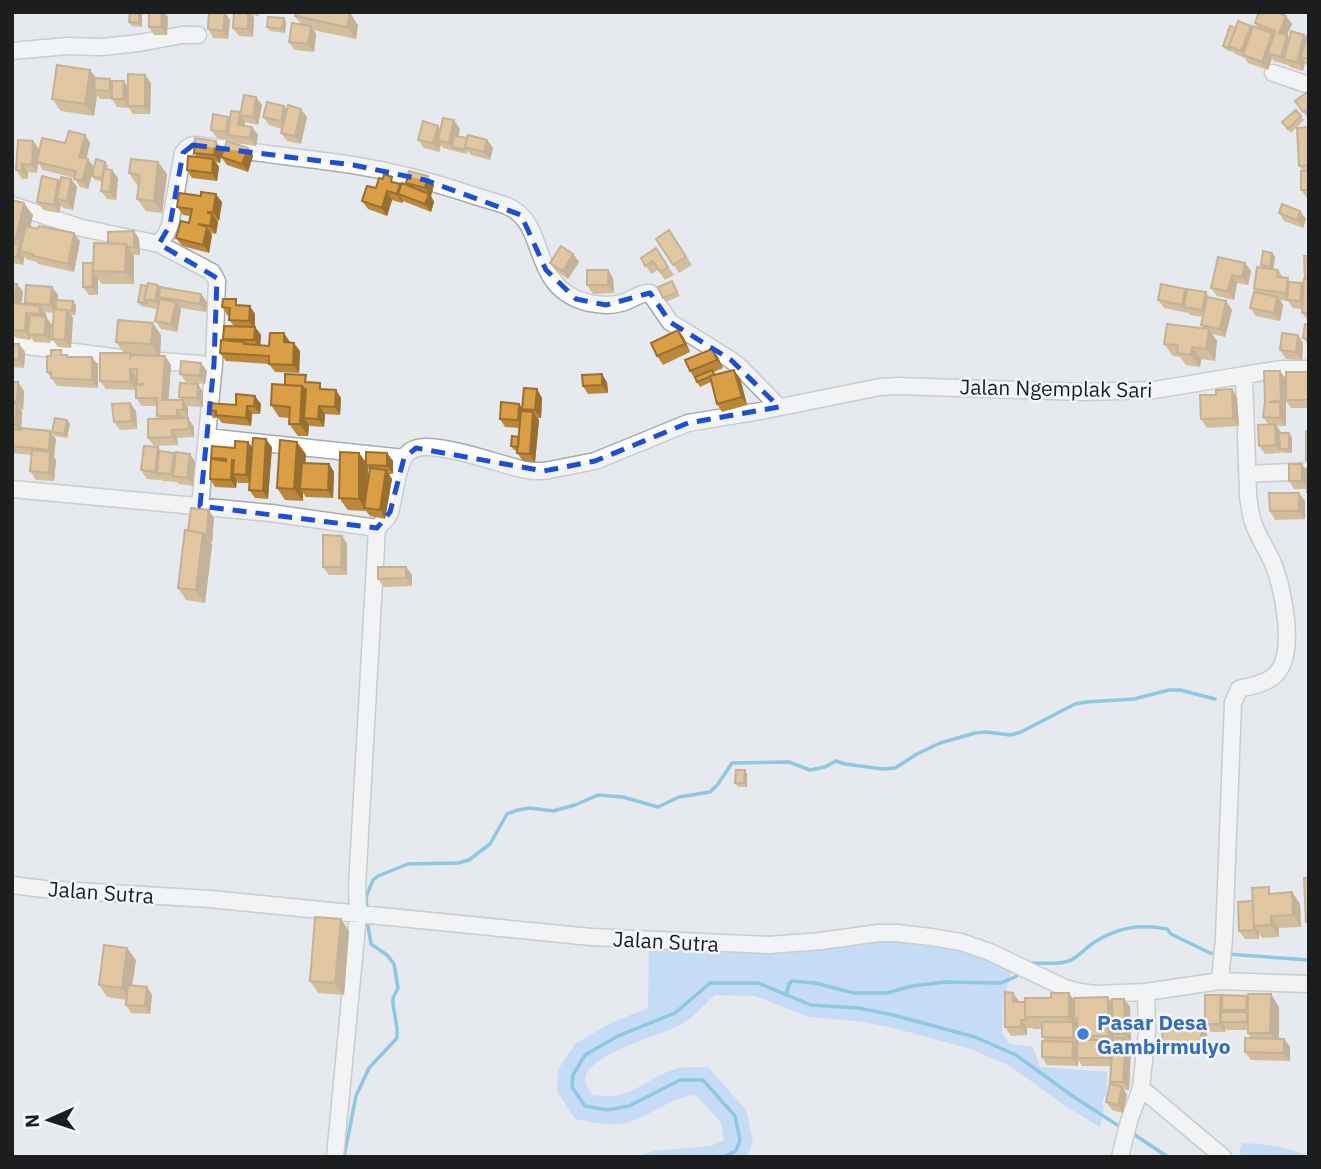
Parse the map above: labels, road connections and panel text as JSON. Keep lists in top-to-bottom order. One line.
{"streets":{"street":["Jalan Ngemplak Sari","Jalan Sutra"]},"places":["Pasar Desa Gambirmulyo"],"north":"left"}
